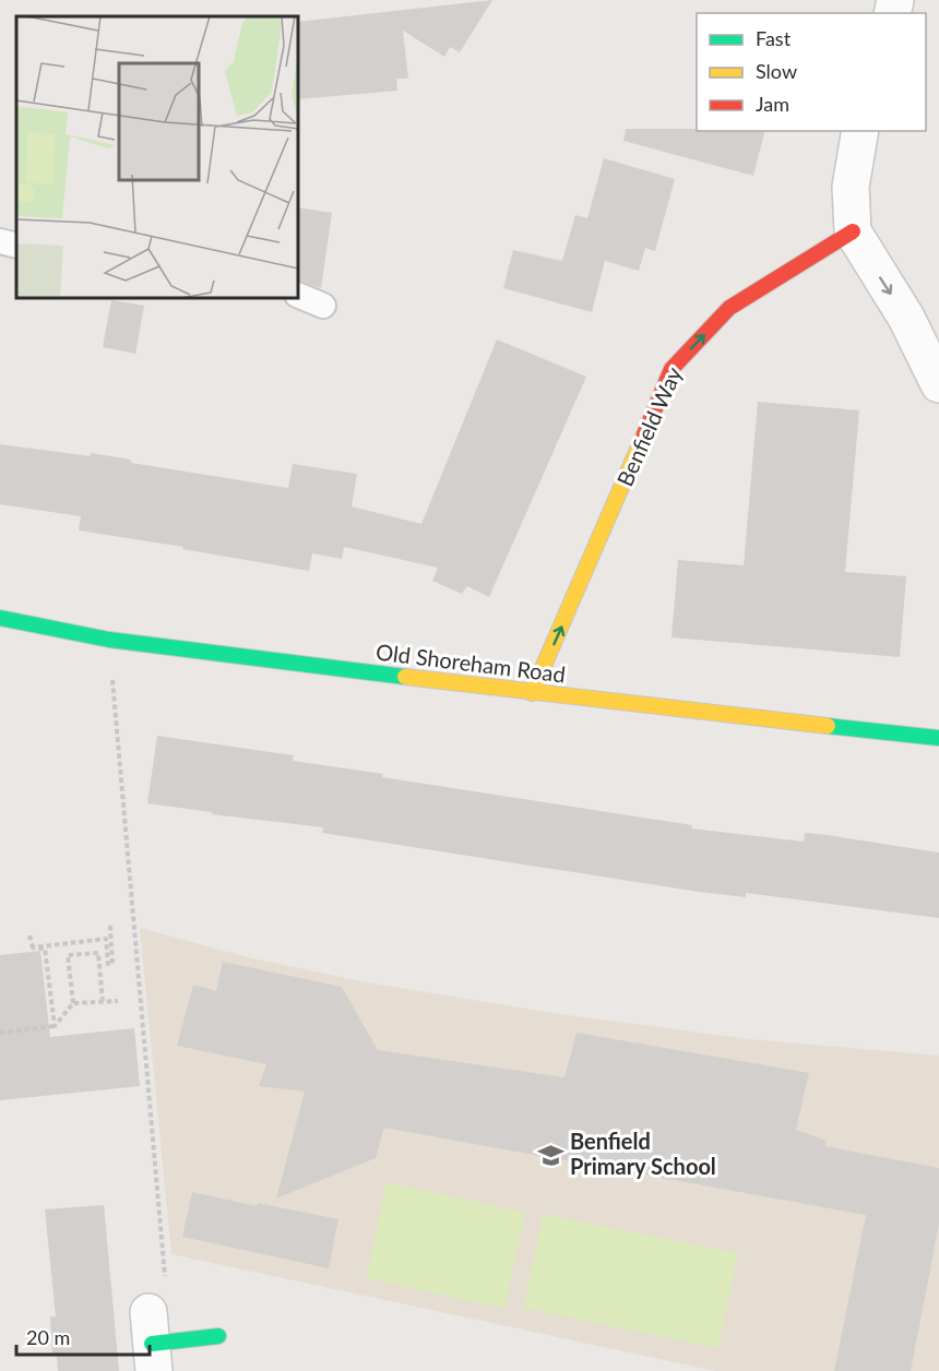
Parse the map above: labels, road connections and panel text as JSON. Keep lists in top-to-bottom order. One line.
{"streets":{"main road":["Benfield Way","Old Shoreham Road"]},"crossings":[["Benfield Way","Old Shoreham Road"]],"one_way":["Benfield Way"],"places":{"school or university":["Benfield Primary School"]},"legend":["Fast","Slow","Jam"],"scale_bar":"20 m"}
